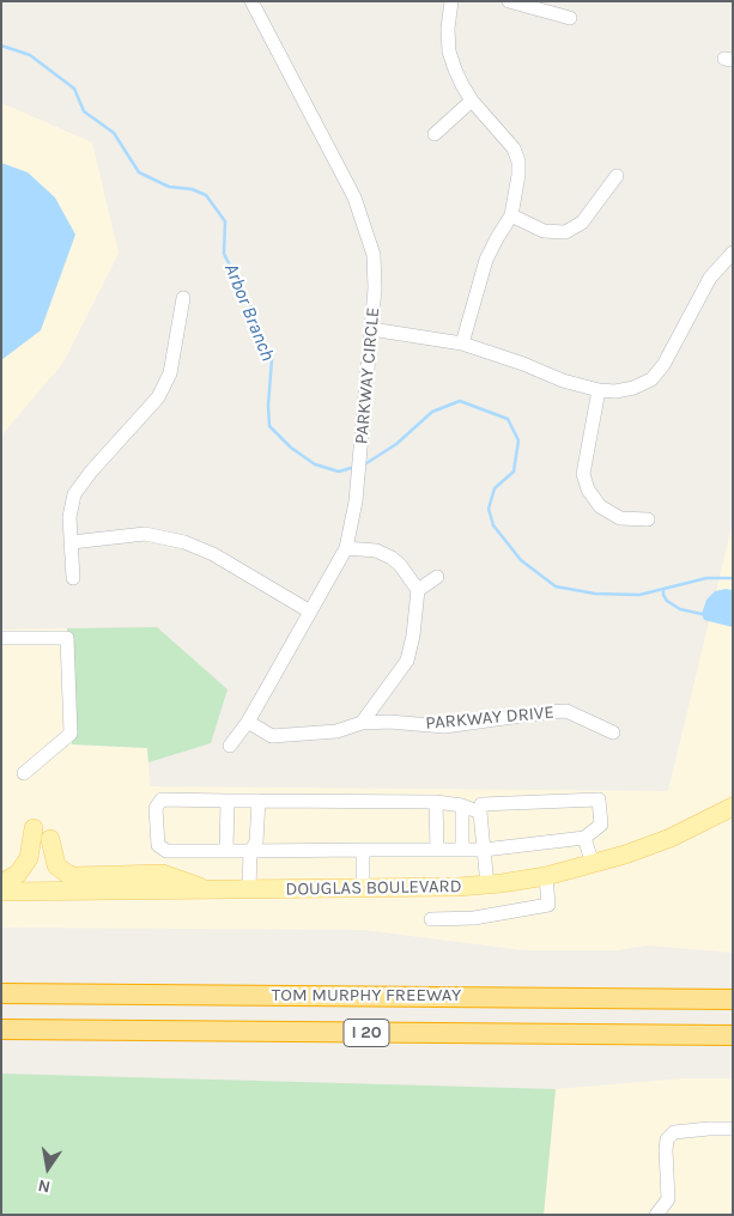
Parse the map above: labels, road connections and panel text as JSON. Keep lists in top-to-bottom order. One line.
{"streets":{"highway":["TOM MURPHY FREEWAY","I 20"],"main road":["DOUGLAS BOULEVARD"],"street":["PARKWAY CIRCLE","PARKWAY DRIVE"]},"crossings":[["PARKWAY CIRCLE","PARKWAY DRIVE"]],"water":["Arbor Branch"],"north":"bottom"}
